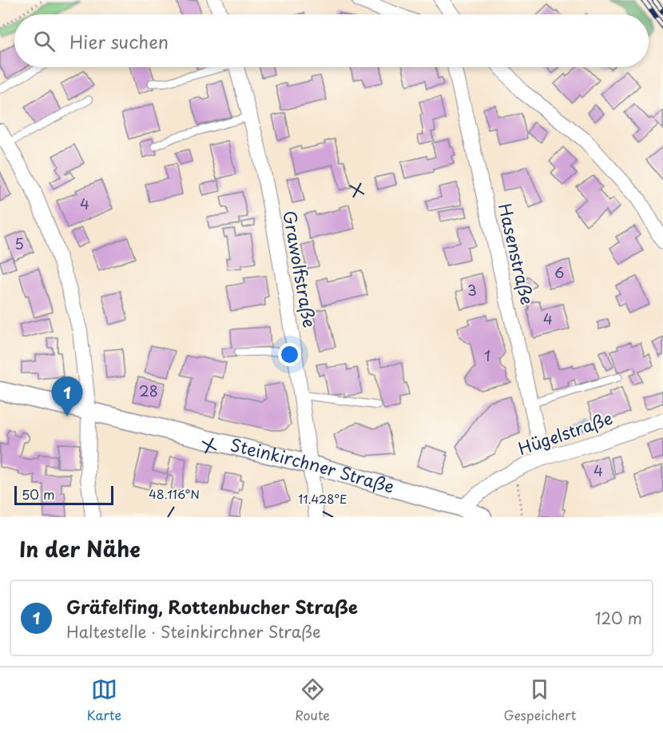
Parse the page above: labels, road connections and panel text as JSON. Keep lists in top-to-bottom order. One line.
{"streets":{"street":["Hasenstraße","Grawolfstraße","Hügelstraße","Steinkirchner Straße"]},"crossings":[["Hasenstraße","Hügelstraße"],["Grawolfstraße","Steinkirchner Straße"],["Hügelstraße","Steinkirchner Straße"]],"house_numbers":["4","5","6","3","4","1","28","4"],"scale_bar":"50 m","page":{"search":"Hier suchen","pins":"1","scale":"50 m","heading":"In der Nähe","list":[{"mark":"1","name":"Gräfelfing, Rottenbucher Straße","note":"Haltestelle · Steinkirchner Straße","value":"120 m"}],"nav":["Karte","Route","Gespeichert"]},"coordinates":["48.116°N","11.428°E"]}
